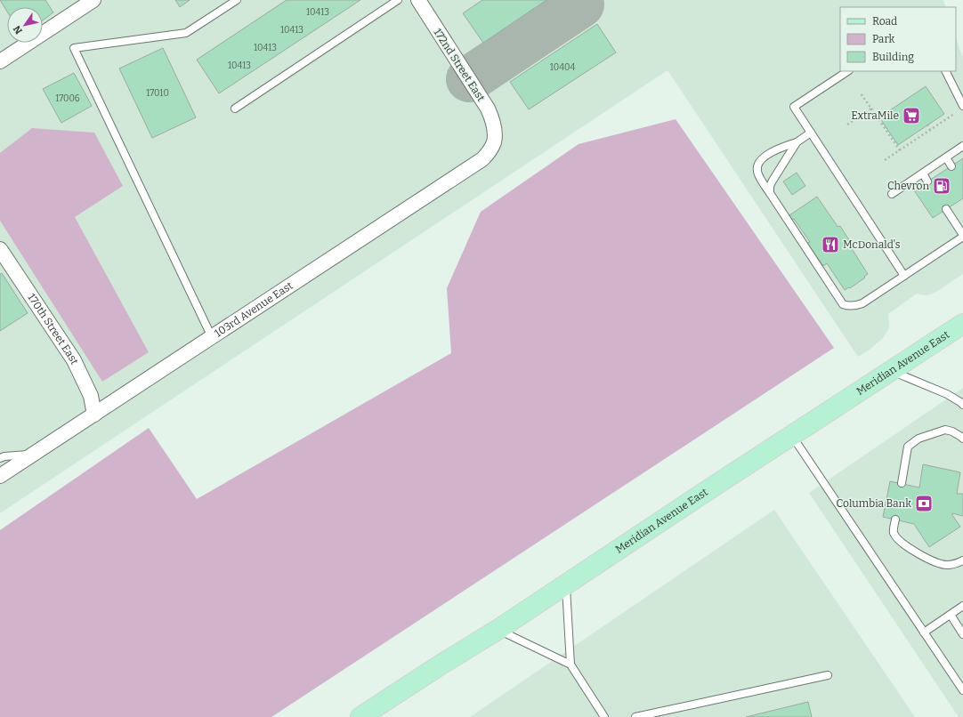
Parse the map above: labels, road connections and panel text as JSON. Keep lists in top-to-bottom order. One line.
{"streets":{"main road":["Meridian Avenue East"],"street":["172nd Street East","103rd Avenue East","170th Street East"]},"crossings":[["172nd Street East","103rd Avenue East"],["103rd Avenue East","170th Street East"]],"places":{"supermarket":["ExtraMile"],"fuel station":["Chevron"],"restaurant":["McDonald's"],"bank":["Columbia Bank"]},"house_numbers":["10413","10413","10413","10413","10404","17010","17006"],"legend":["Road","Park","Building"],"north":"bottom left"}
